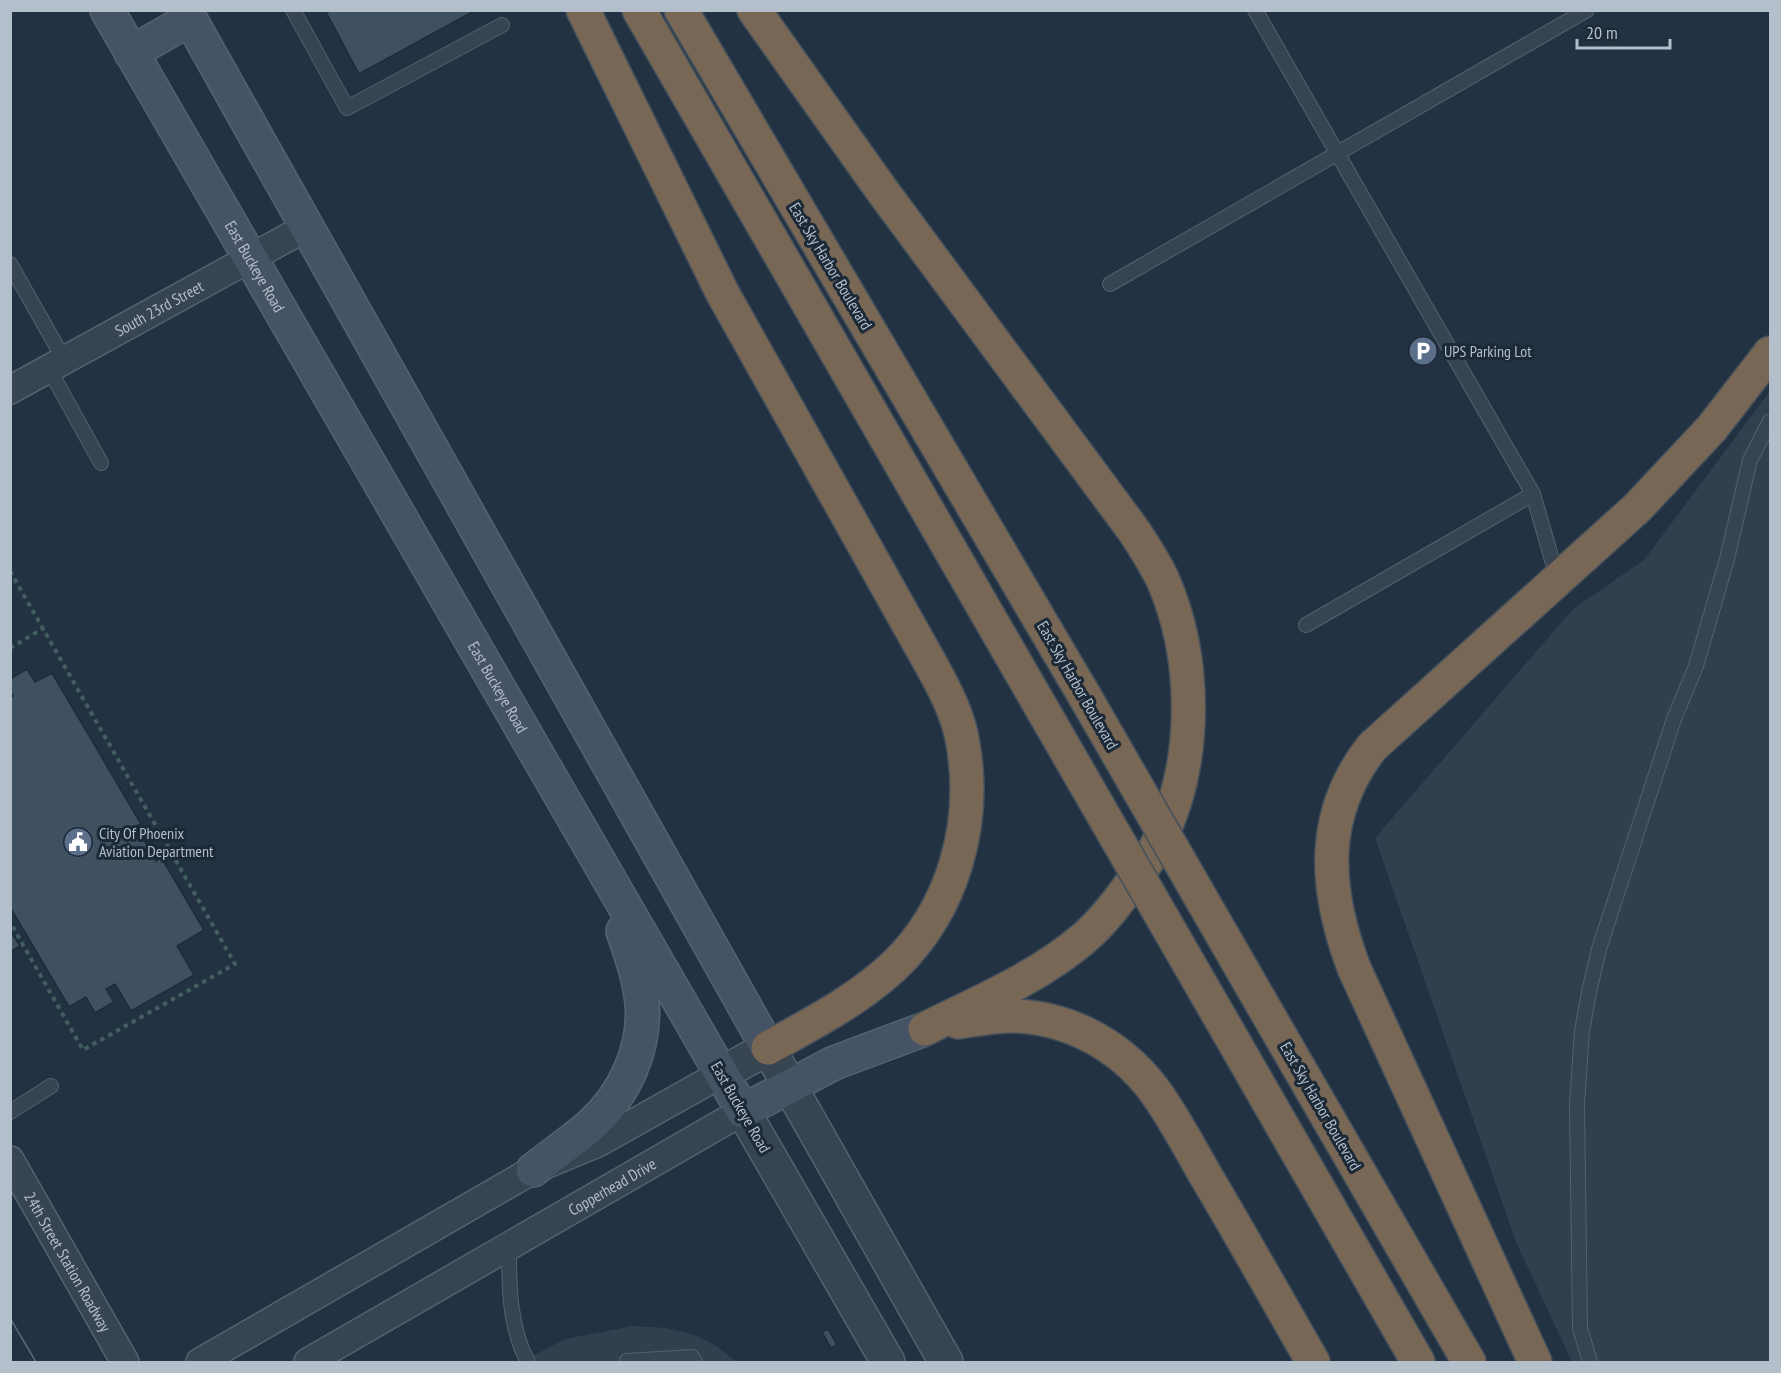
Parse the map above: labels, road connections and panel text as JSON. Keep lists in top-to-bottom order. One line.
{"streets":{"highway":["East Sky Harbor Boulevard"],"main road":["East Buckeye Road","Copperhead Drive"],"street":["South 23rd Street","24th Street Station Roadway"]},"crossings":[["East Buckeye Road","South 23rd Street"],["East Buckeye Road","Copperhead Drive"]],"places":{"parking":["UPS Parking Lot"],"public building":["City Of Phoenix Aviation Department"]},"scale_bar":"20 m"}
